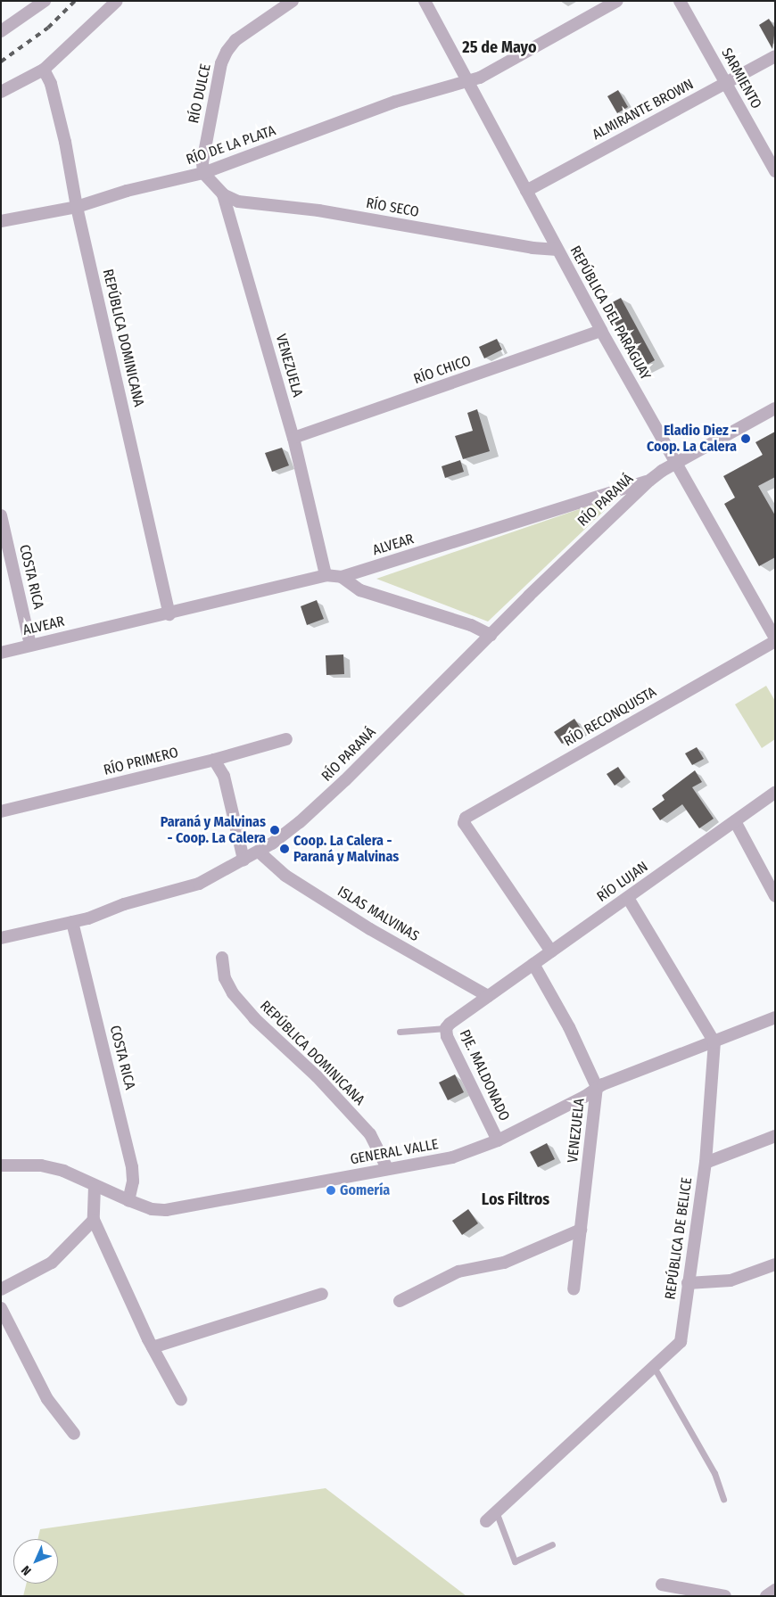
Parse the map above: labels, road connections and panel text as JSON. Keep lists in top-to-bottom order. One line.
{"streets":{"street":["SARMIENTO","RÍO DULCE","ALMIRANTE BROWN","RÍO DE LA PLATA","RÍO SECO","REPÚBLICA DEL PARAGUAY","REPÚBLICA DOMINICANA","VENEZUELA","RÍO CHICO","RÍO PARANÁ","ALVEAR","COSTA RICA","RÍO RECONQUISTA","RÍO PRIMERO","RÍO LUJAN","ISLAS MALVINAS","PJE. MALDONADO","GENERAL VALLE","REPÚBLICA DE BELICE"]},"crossings":[["SARMIENTO","ALMIRANTE BROWN"],["RÍO DULCE","RÍO DE LA PLATA"],["RÍO DULCE","VENEZUELA"],["ALMIRANTE BROWN","REPÚBLICA DEL PARAGUAY"],["RÍO DE LA PLATA","REPÚBLICA DEL PARAGUAY"],["RÍO DE LA PLATA","REPÚBLICA DOMINICANA"],["RÍO DE LA PLATA","VENEZUELA"],["RÍO SECO","REPÚBLICA DEL PARAGUAY"],["RÍO SECO","VENEZUELA"],["REPÚBLICA DEL PARAGUAY","RÍO CHICO"],["REPÚBLICA DEL PARAGUAY","ALVEAR"],["REPÚBLICA DOMINICANA","ALVEAR"],["REPÚBLICA DOMINICANA","GENERAL VALLE"],["VENEZUELA","RÍO CHICO"],["VENEZUELA","ALVEAR"],["VENEZUELA","RÍO LUJAN"],["VENEZUELA","GENERAL VALLE"],["RÍO PARANÁ","ALVEAR"],["RÍO PARANÁ","COSTA RICA"],["RÍO PARANÁ","ISLAS MALVINAS"],["ALVEAR","COSTA RICA"],["COSTA RICA","GENERAL VALLE"],["RÍO RECONQUISTA","RÍO LUJAN"],["RÍO LUJAN","ISLAS MALVINAS"],["RÍO LUJAN","PJE. MALDONADO"],["PJE. MALDONADO","GENERAL VALLE"],["GENERAL VALLE","REPÚBLICA DE BELICE"]],"districts":["25 de Mayo","Los Filtros"],"places":["Eladio Diez - Coop. La Calera","Paraná y Malvinas - Coop. La Calera","Coop. La Calera - Paraná y Malvinas","Gomería"],"north":"bottom left"}
